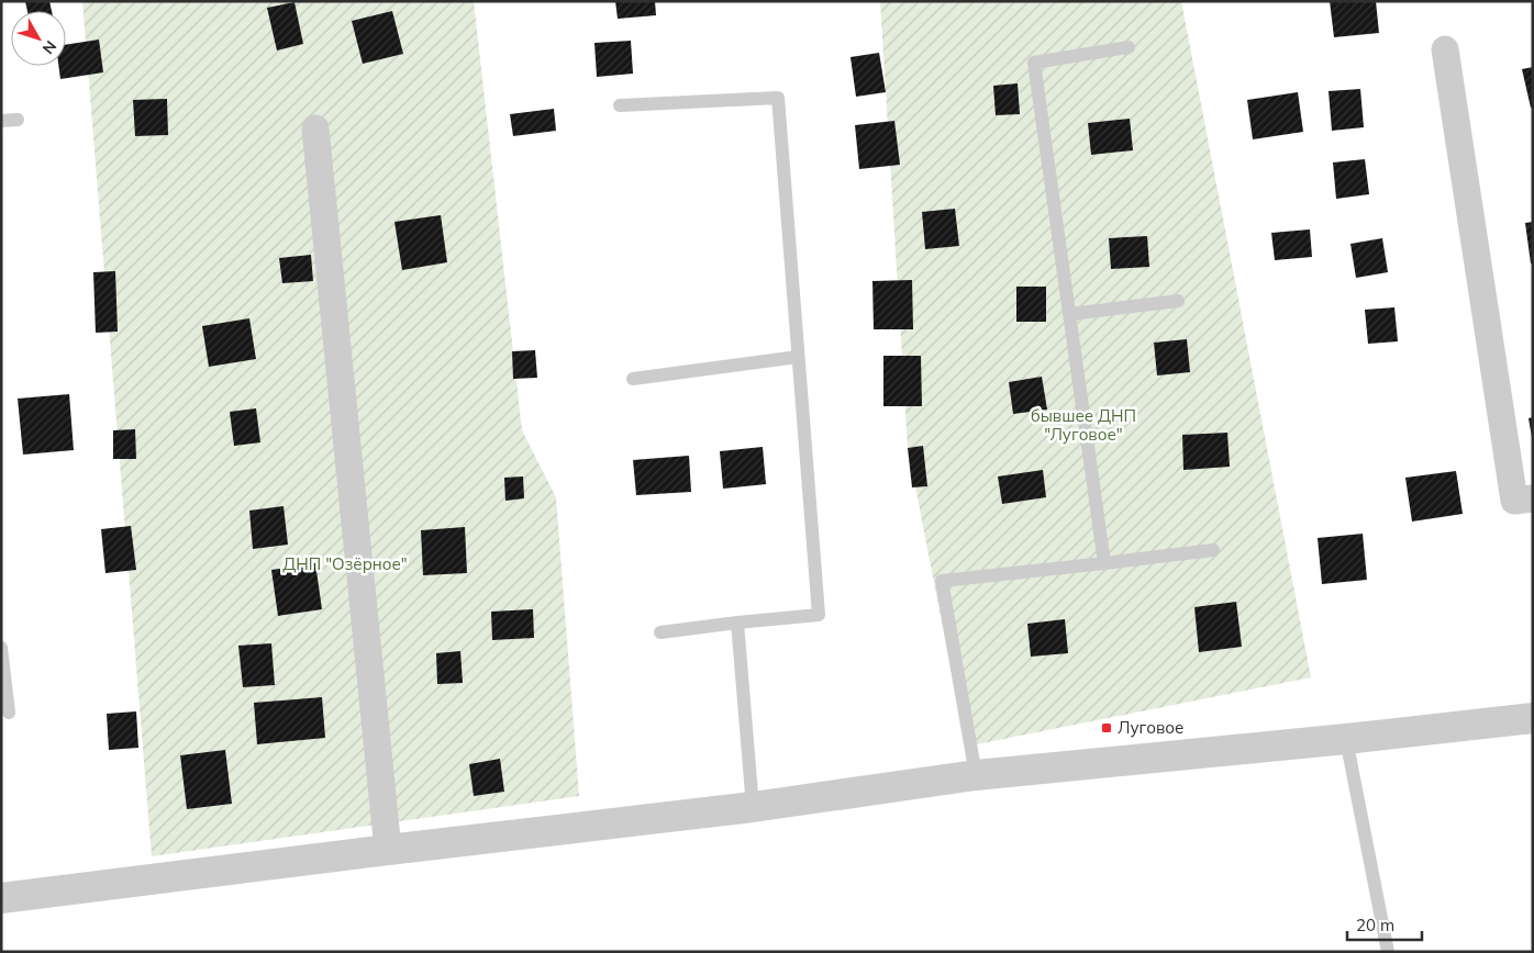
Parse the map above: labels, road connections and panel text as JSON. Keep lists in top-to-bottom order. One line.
{"parks":["бывшее ДНП \"Луговое\"","ДНП \"Озёрное\""],"places":{"transit":["Луговое"]},"scale_bar":"20 m","north":"bottom right"}
